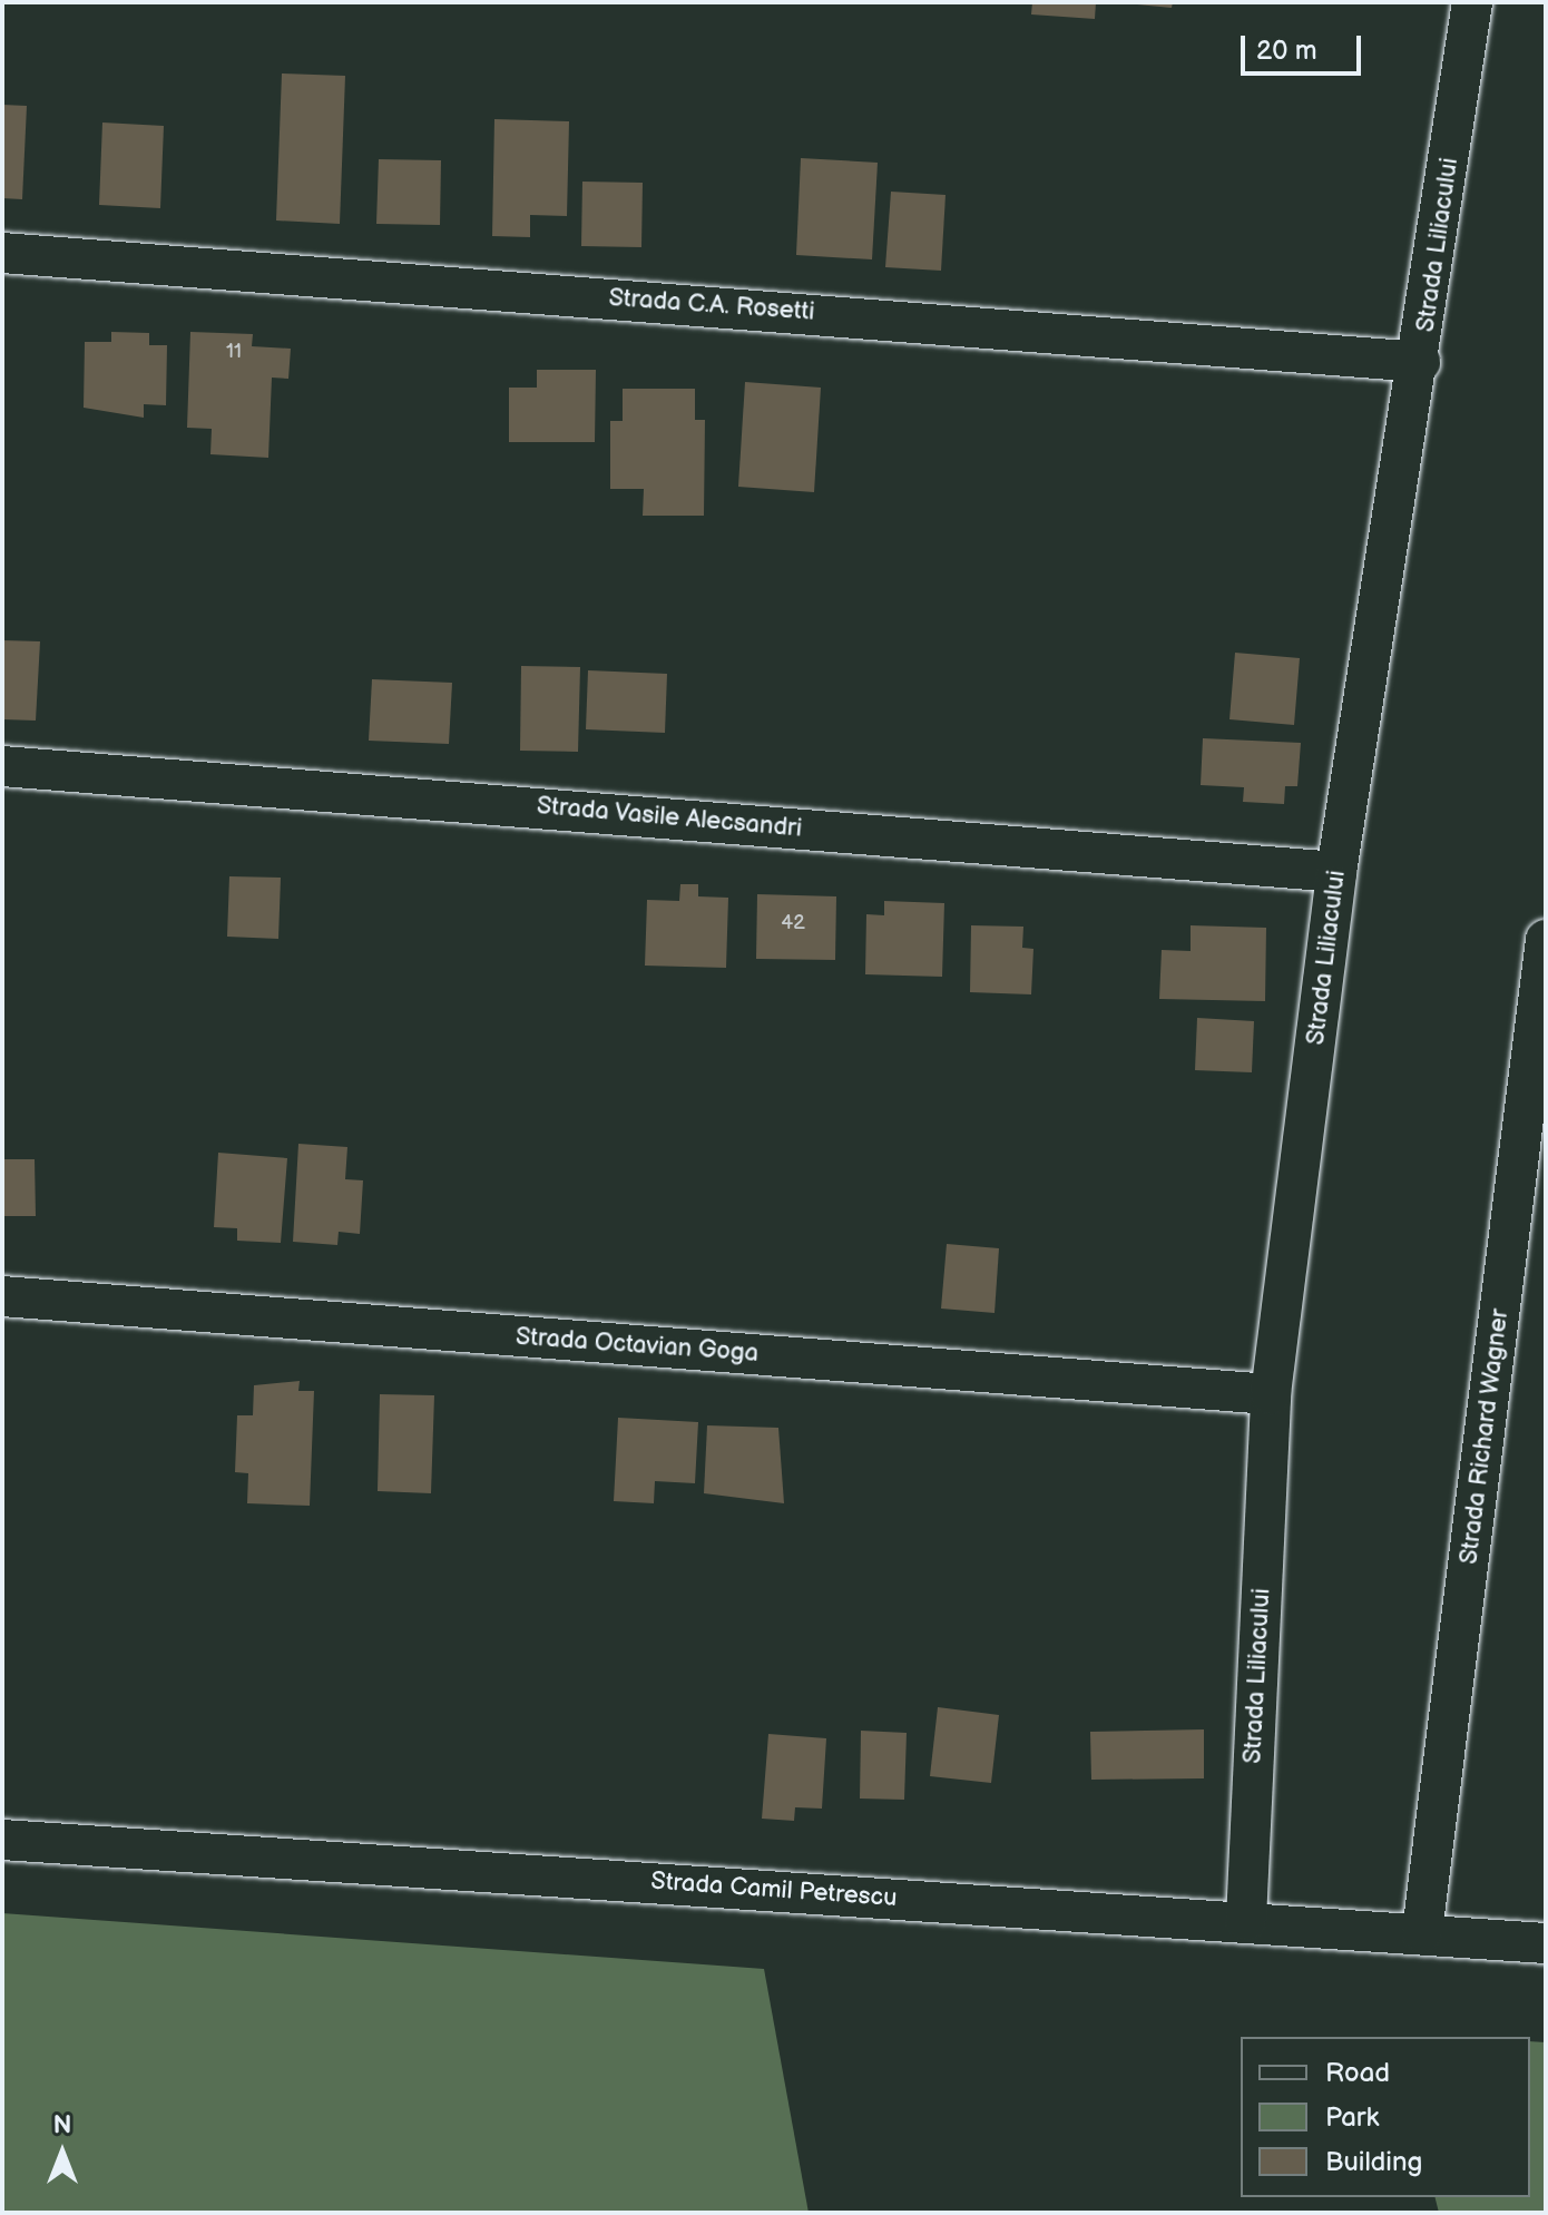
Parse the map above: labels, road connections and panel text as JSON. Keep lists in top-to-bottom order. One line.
{"streets":{"street":["Strada Liliacului","Strada C.A. Rosetti","Strada Vasile Alecsandri","Strada Octavian Goga","Strada Richard Wagner","Strada Camil Petrescu"]},"crossings":[["Strada Liliacului","Strada C.A. Rosetti"],["Strada Liliacului","Strada Vasile Alecsandri"],["Strada Liliacului","Strada Octavian Goga"],["Strada Liliacului","Strada Camil Petrescu"],["Strada Richard Wagner","Strada Camil Petrescu"]],"house_numbers":["11","42"],"legend":["Road","Park","Building"],"scale_bar":"20 m","north":"top"}
